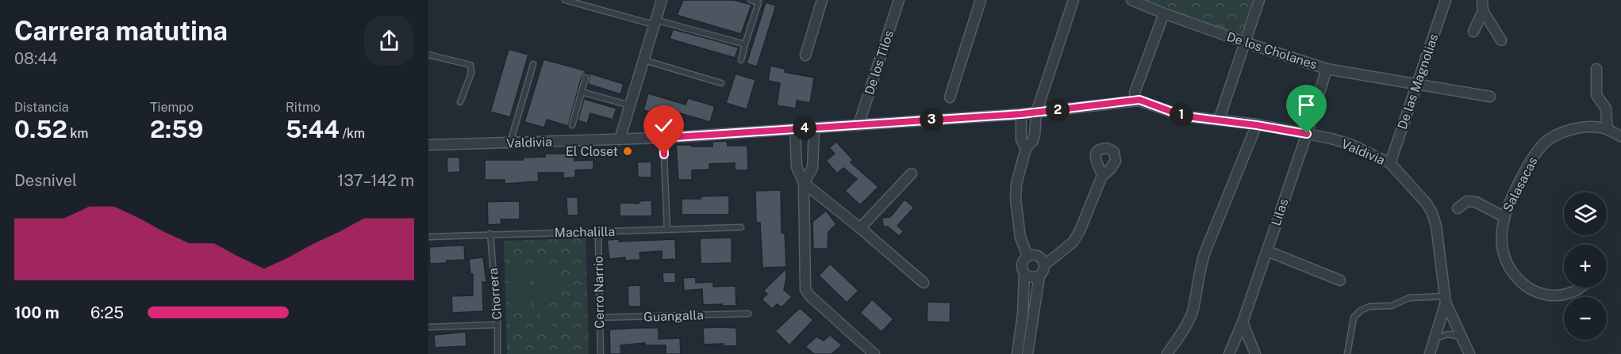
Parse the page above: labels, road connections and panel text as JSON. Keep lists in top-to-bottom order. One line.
{"streets":{"street":["De los Cholanes","De los Tilos","De las Magnolias","Valdivia","Salasacas","Lilas"],"lane":["Machalilla","Cerro Narrio","Chorrera","Guangalla"]},"crossings":[["De los Cholanes","De las Magnolias"],["De los Cholanes","Lilas"],["De los Tilos","Valdivia"],["De las Magnolias","Valdivia"],["Valdivia","Lilas"],["Machalilla","Cerro Narrio"],["Machalilla","Chorrera"],["Cerro Narrio","Guangalla"]],"places":["El Closet"],"page":{"heading":["Carrera matutina","08:44"],"stats":[["Distancia","0.52 km"],["Tiempo","2:59"],["Ritmo","5:44 /km"]],"pins":["2","1","3","4"],"chart":["Desnivel","137–142 m"],"map_buttons":["+","−"],"list":[{"name":"100 m","note":"6:25"}]}}
